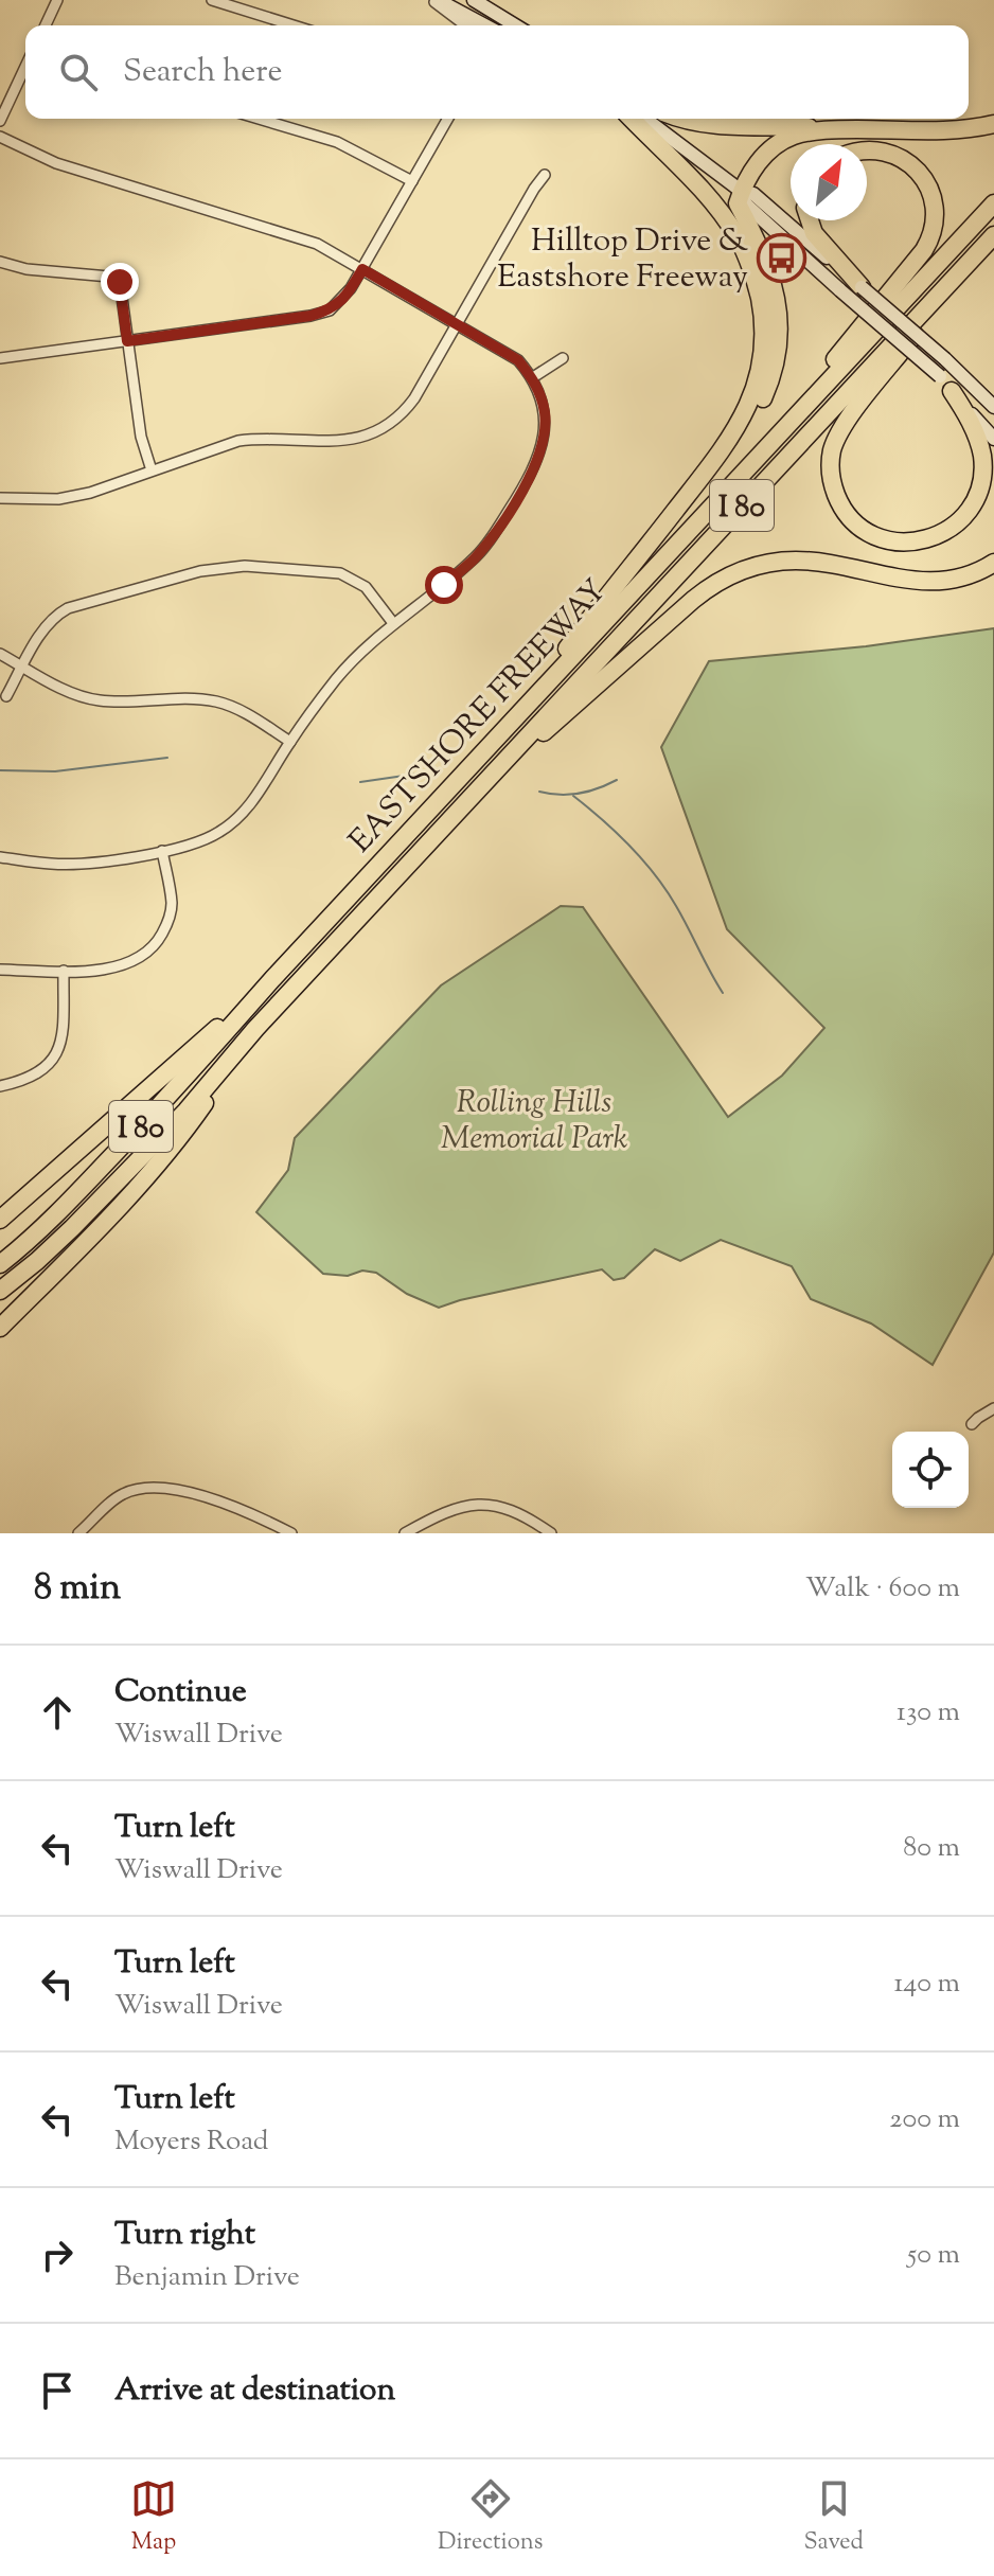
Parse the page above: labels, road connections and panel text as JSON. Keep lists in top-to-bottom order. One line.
{"streets":{"highway":["I 80","EASTSHORE FREEWAY"]},"parks":["Rolling Hills Memorial Park"],"places":{"bus stop":["Hilltop Drive & Eastshore Freeway"]},"north":"top right","page":{"search":"Search here","heading":["8 min","Walk · 600 m"],"list":[["Continue","Wiswall Drive","130 m"],["Turn left","Wiswall Drive","80 m"],["Turn left","Wiswall Drive","140 m"],["Turn left","Moyers Road","200 m"],["Turn right","Benjamin Drive","50 m"],"Arrive at destination"],"nav":["Map","Directions","Saved"]}}
